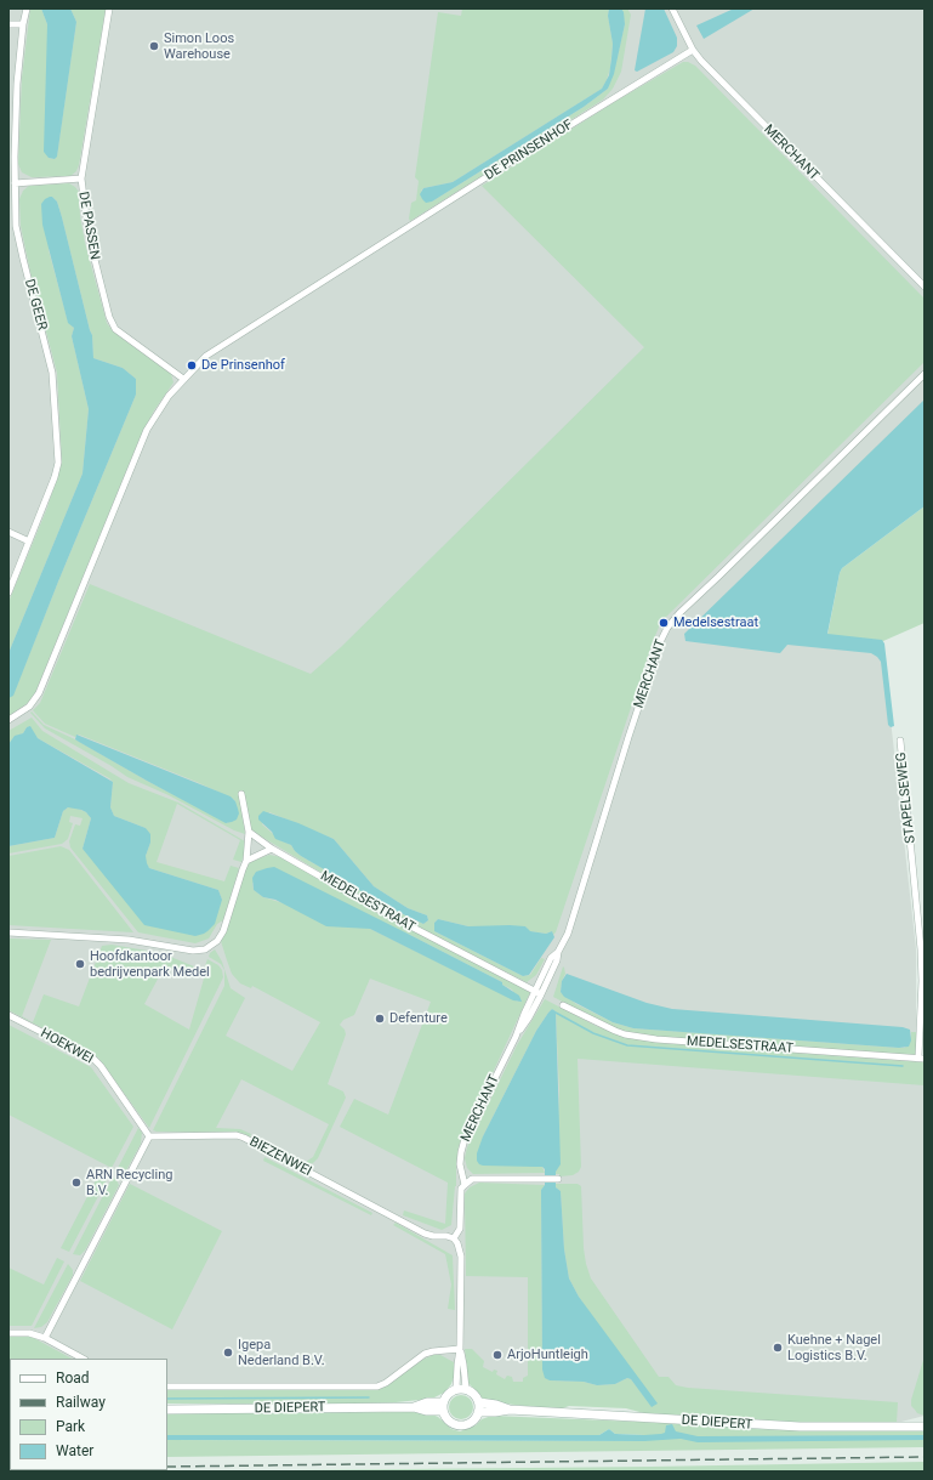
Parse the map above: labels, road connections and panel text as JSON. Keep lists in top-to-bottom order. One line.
{"streets":{"main road":["DE DIEPERT"],"street":["DE PRINSENHOF","MERCHANT","DE PASSEN","DE GEER","STAPELSEWEG","MEDELSESTRAAT","HOEKWEI","BIEZENWEI"]},"crossings":[["DE PRINSENHOF","MERCHANT"],["DE PRINSENHOF","DE PASSEN"],["MERCHANT","MEDELSESTRAAT"],["MERCHANT","BIEZENWEI"],["STAPELSEWEG","MEDELSESTRAAT"],["HOEKWEI","BIEZENWEI"]],"places":["Simon Loos Warehouse","De Prinsenhof","Medelsestraat","Hoofdkantoor bedrijvenpark Medel","Defenture","ARN Recycling B.V.","Kuehne + Nagel Logistics B.V.","Igepa Nederland B.V.","ArjoHuntleigh"],"legend":["Road","Railway","Park","Water"]}
